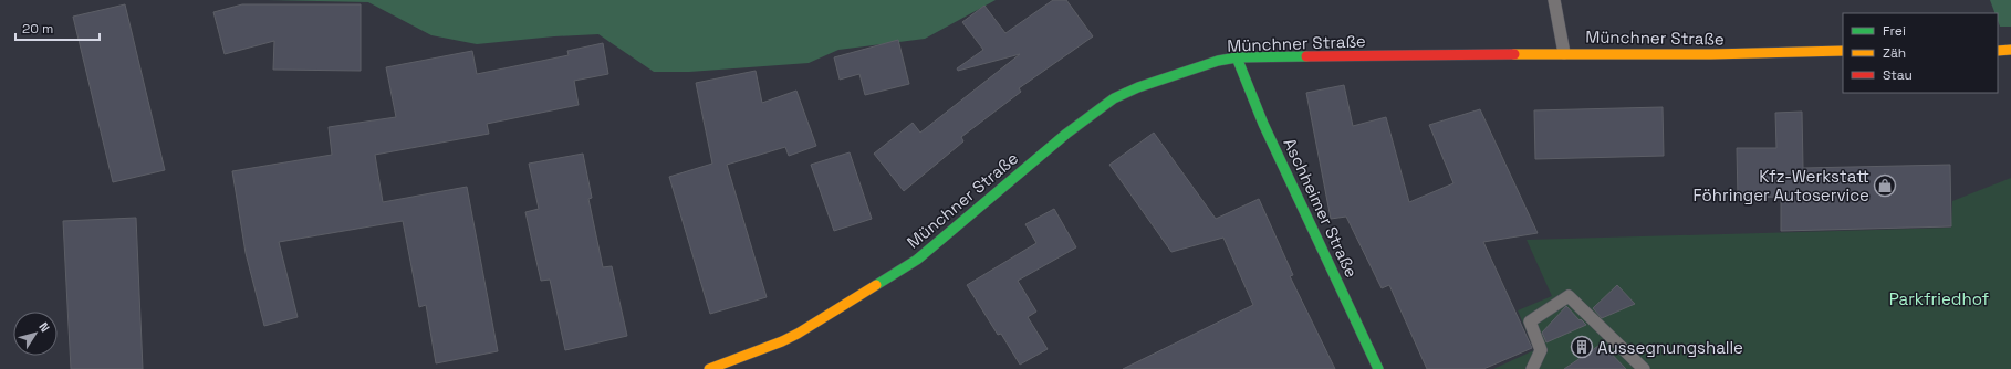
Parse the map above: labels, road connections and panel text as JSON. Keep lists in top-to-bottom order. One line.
{"streets":{"main road":["Münchner Straße","Aschheimer Straße"]},"crossings":[["Münchner Straße","Aschheimer Straße"]],"parks":["Parkfriedhof"],"places":{"shop":["Kfz-Werkstatt Föhringer Autoservice"],"building":["Aussegnungshalle"]},"legend":["Frei","Zäh","Stau"],"scale_bar":"20 m","north":"top right"}
